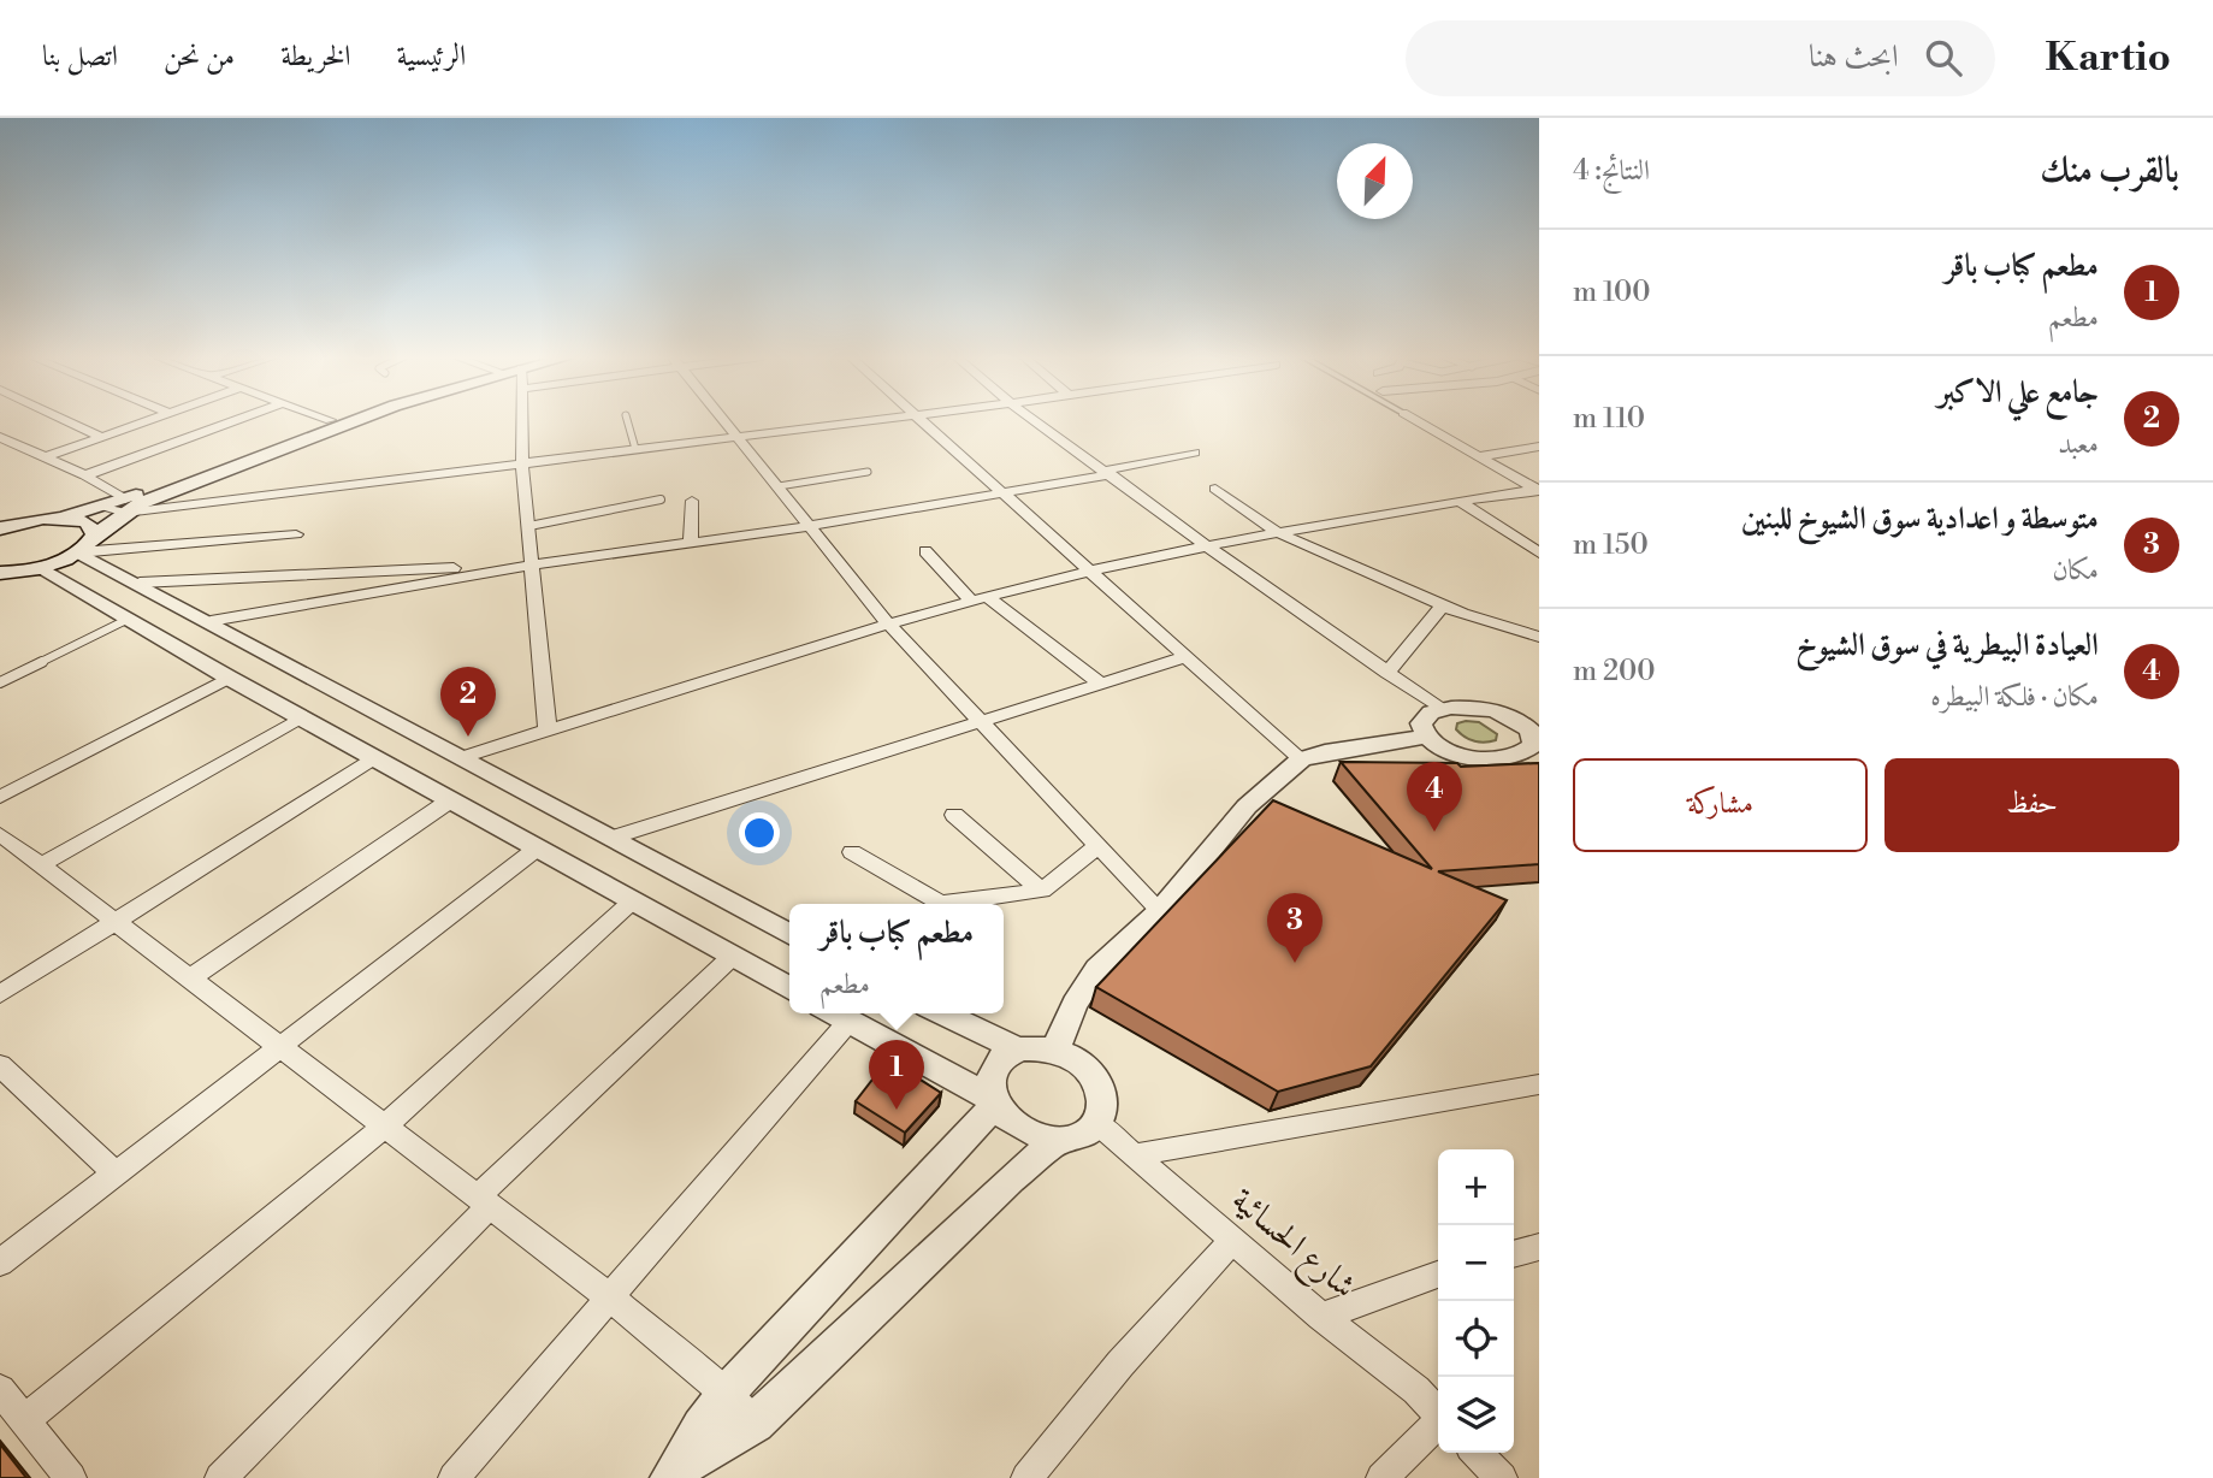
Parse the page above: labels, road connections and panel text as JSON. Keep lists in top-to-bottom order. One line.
{"streets":{"street":["شارع الحسائية"]},"north":"top right","page":{"header":"Kartio","search":"ابحث هنا","nav":["الرئيسية","الخريطة","من نحن","اتصل بنا"],"heading":["بالقرب منك","النتائج: 4"],"list":[{"mark":"1","name":"مطعم كباب باقر","note":"مطعم","value":"100 m"},{"mark":"2","name":"جامع علي الاكبر","note":"معبد","value":"110 m"},{"mark":"3","name":"متوسطة و اعدادية سوق الشيوخ للبنين","note":"مكان","value":"150 m"},{"mark":"4","name":"العيادة البيطرية في سوق الشيوخ","note":"مكان · فلكة البيطره","value":"200 m"}],"pins":["2","4","3","1"],"buttons":["حفظ","مشاركة"],"popup":["مطعم كباب باقر","مطعم"],"map_buttons":["+","−"]}}
